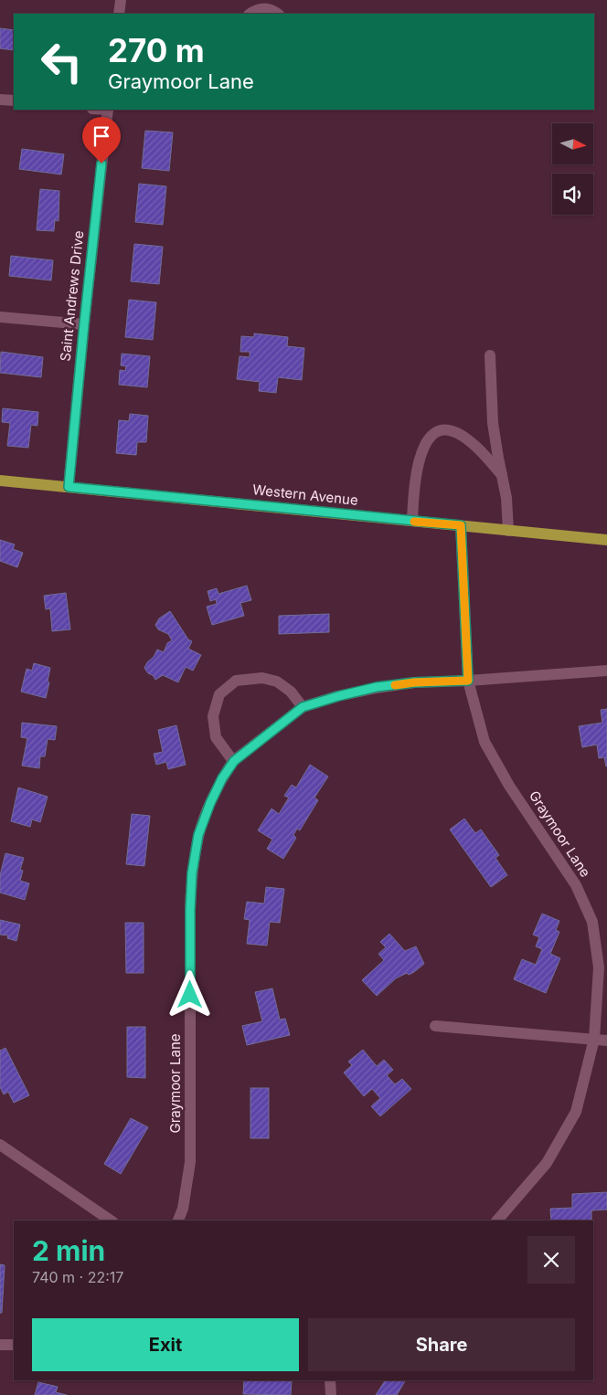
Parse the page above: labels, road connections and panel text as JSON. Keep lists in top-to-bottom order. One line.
{"streets":{"main road":["Western Avenue"],"street":["Saint Andrews Drive","Graymoor Lane"]},"crossings":[["Saint Andrews Drive","Western Avenue"],["Western Avenue","Graymoor Lane"]],"north":"right","page":{"turn":["270 m","Graymoor Lane"],"heading":["2 min","740 m · 22:17"],"buttons":["Exit","Share"]}}
